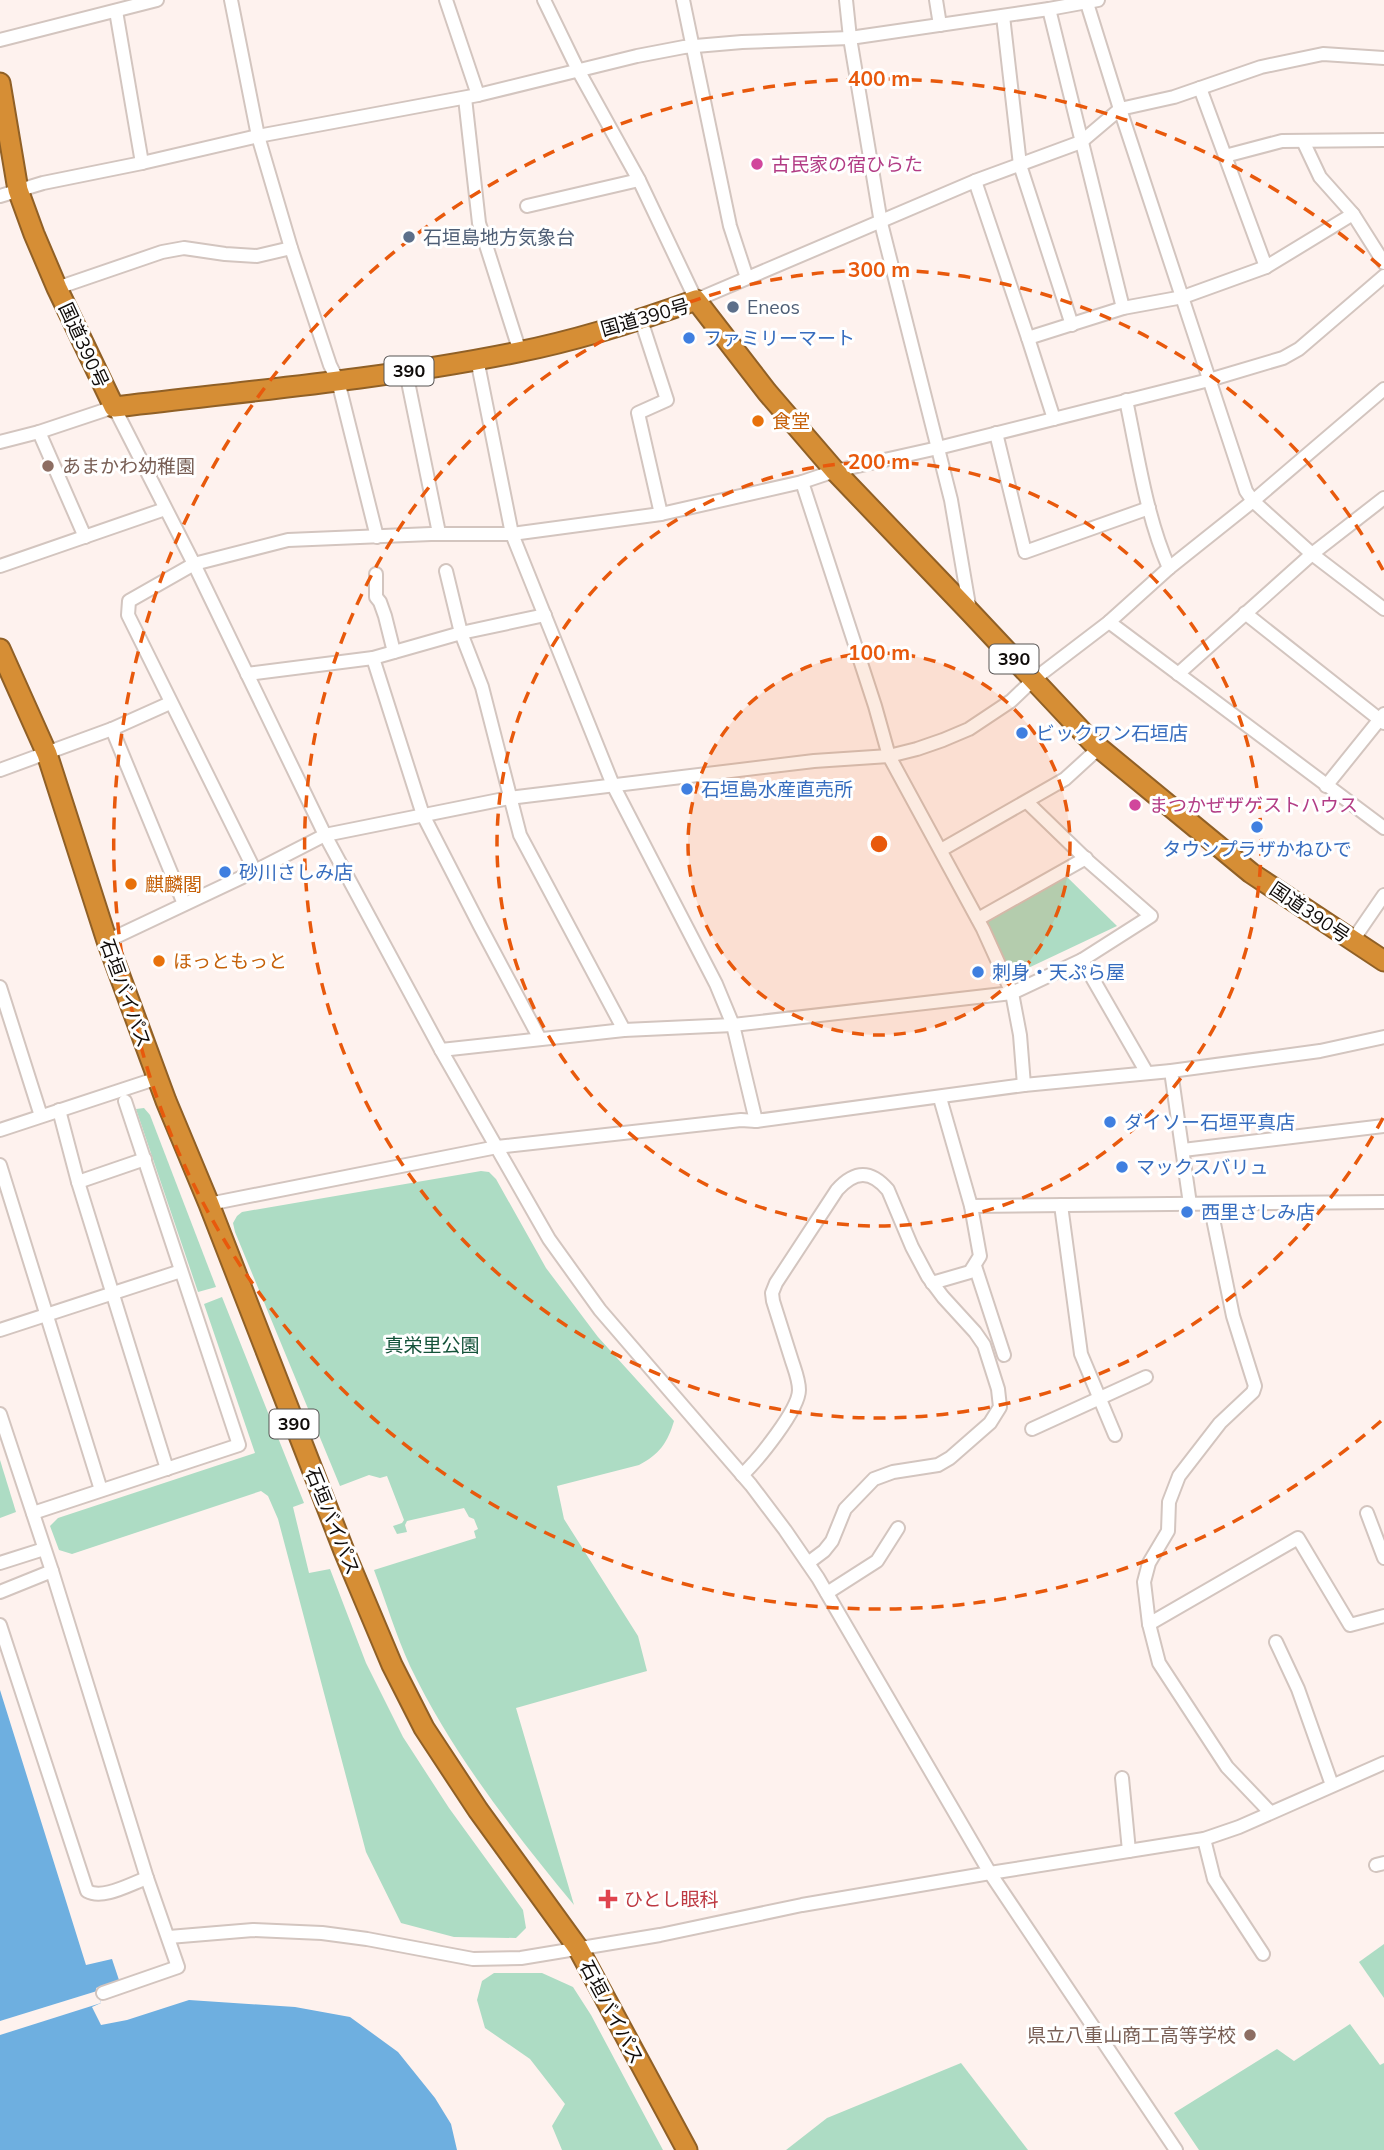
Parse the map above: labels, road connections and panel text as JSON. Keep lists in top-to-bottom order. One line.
{"streets":{"highway":["国道390号","390","石垣バイパス"]},"parks":["真栄里公園"],"places":{"other":["古民家の宿ひらた","石垣島地方気象台","Eneos","ファミリーマート","食堂","あまかわ幼稚園","ビックワン石垣店","石垣島水産直売所","まつかぜザゲストハウス","タウンプラザかねひで","砂川さしみ店","麒麟閣","ほっともっと","刺身・天ぷら屋","ダイソー石垣平真店","マックスバリュ","西里さしみ店","県立八重山商工高等学校"],"health":["ひとし眼科"]},"rings":["400 m","300 m","200 m","100 m"]}
